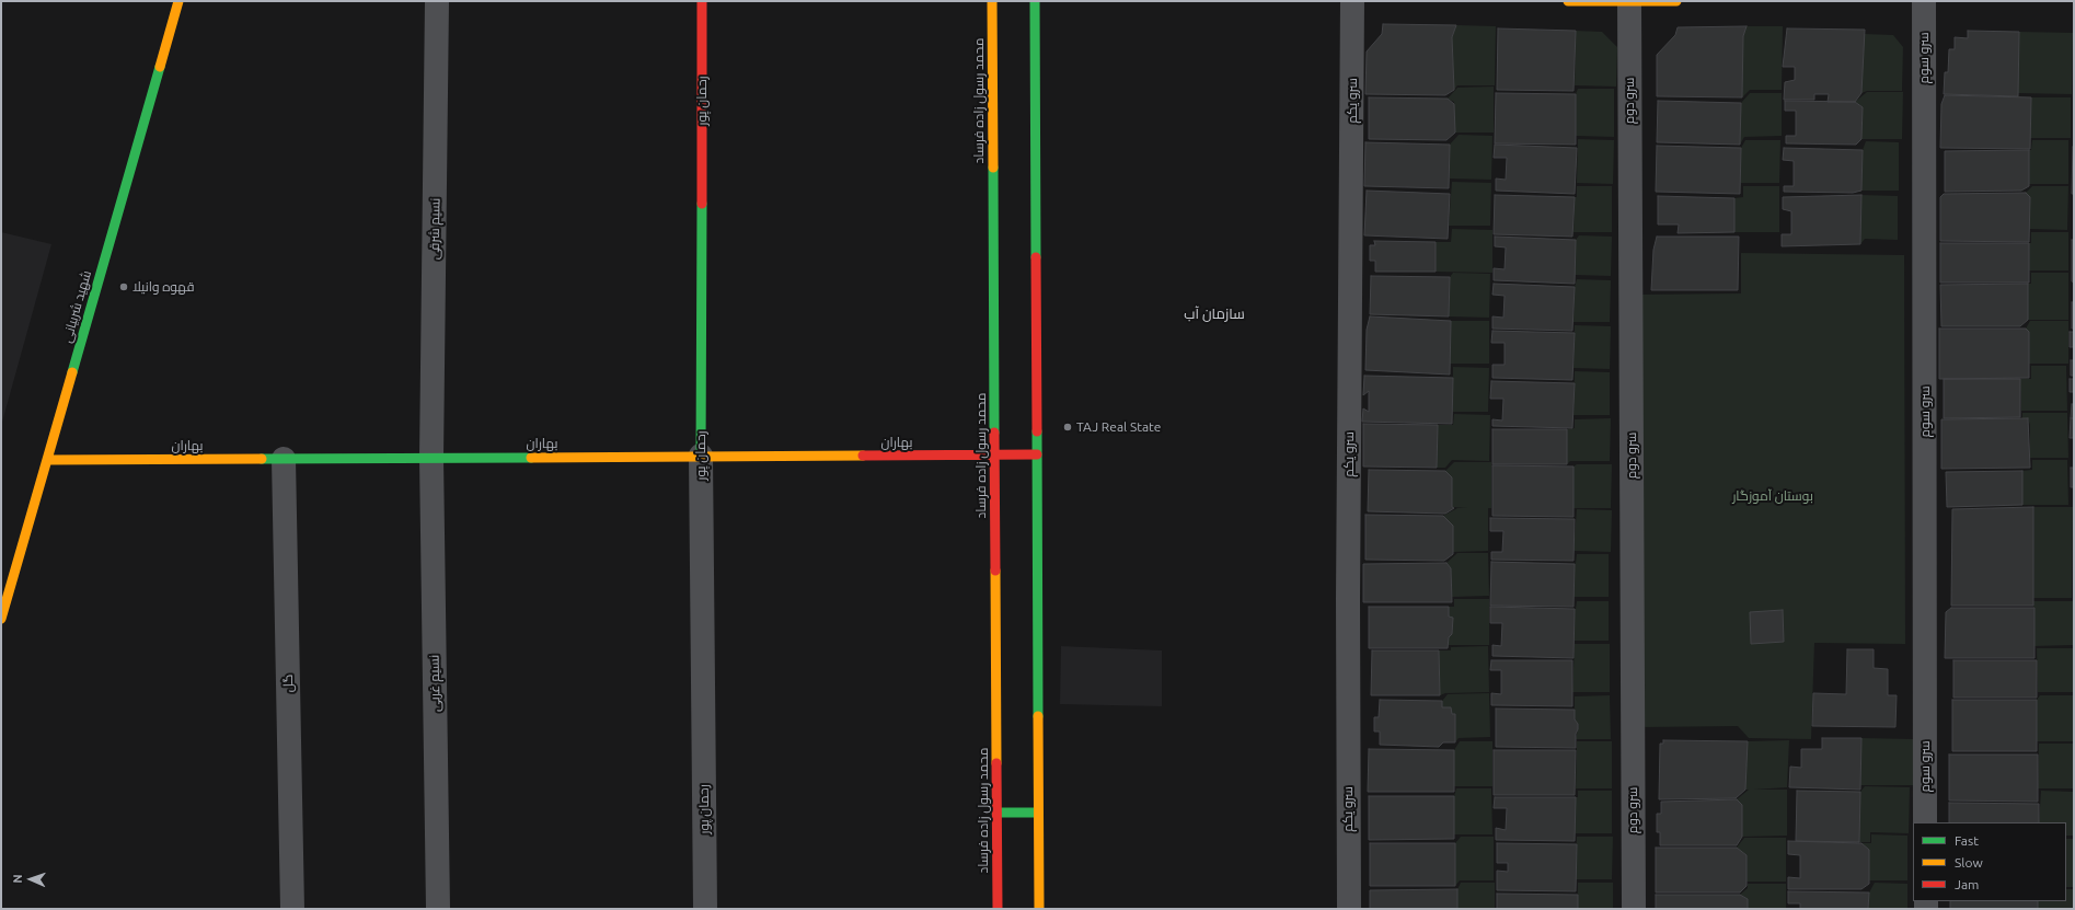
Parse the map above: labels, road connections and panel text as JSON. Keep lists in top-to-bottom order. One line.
{"streets":{"street":["سرو سوم","رحمان پور","محمد رسول زاده فرساد","سرو یکم","سرو دوم","نسیم شرقی","شهید شربیانی","بهاران","گل","نسیم غربی"]},"crossings":[["رحمان پور","بهاران"],["محمد رسول زاده فرساد","بهاران"],["نسیم شرقی","بهاران"],["نسیم شرقی","نسیم غربی"],["شهید شربیانی","بهاران"],["بهاران","گل"],["بهاران","نسیم غربی"]],"districts":["سازمان آب"],"parks":["بوستان آموزگار"],"places":["قهوه وانیلا","TAJ Real State"],"legend":["Fast","Slow","Jam"],"north":"left"}
